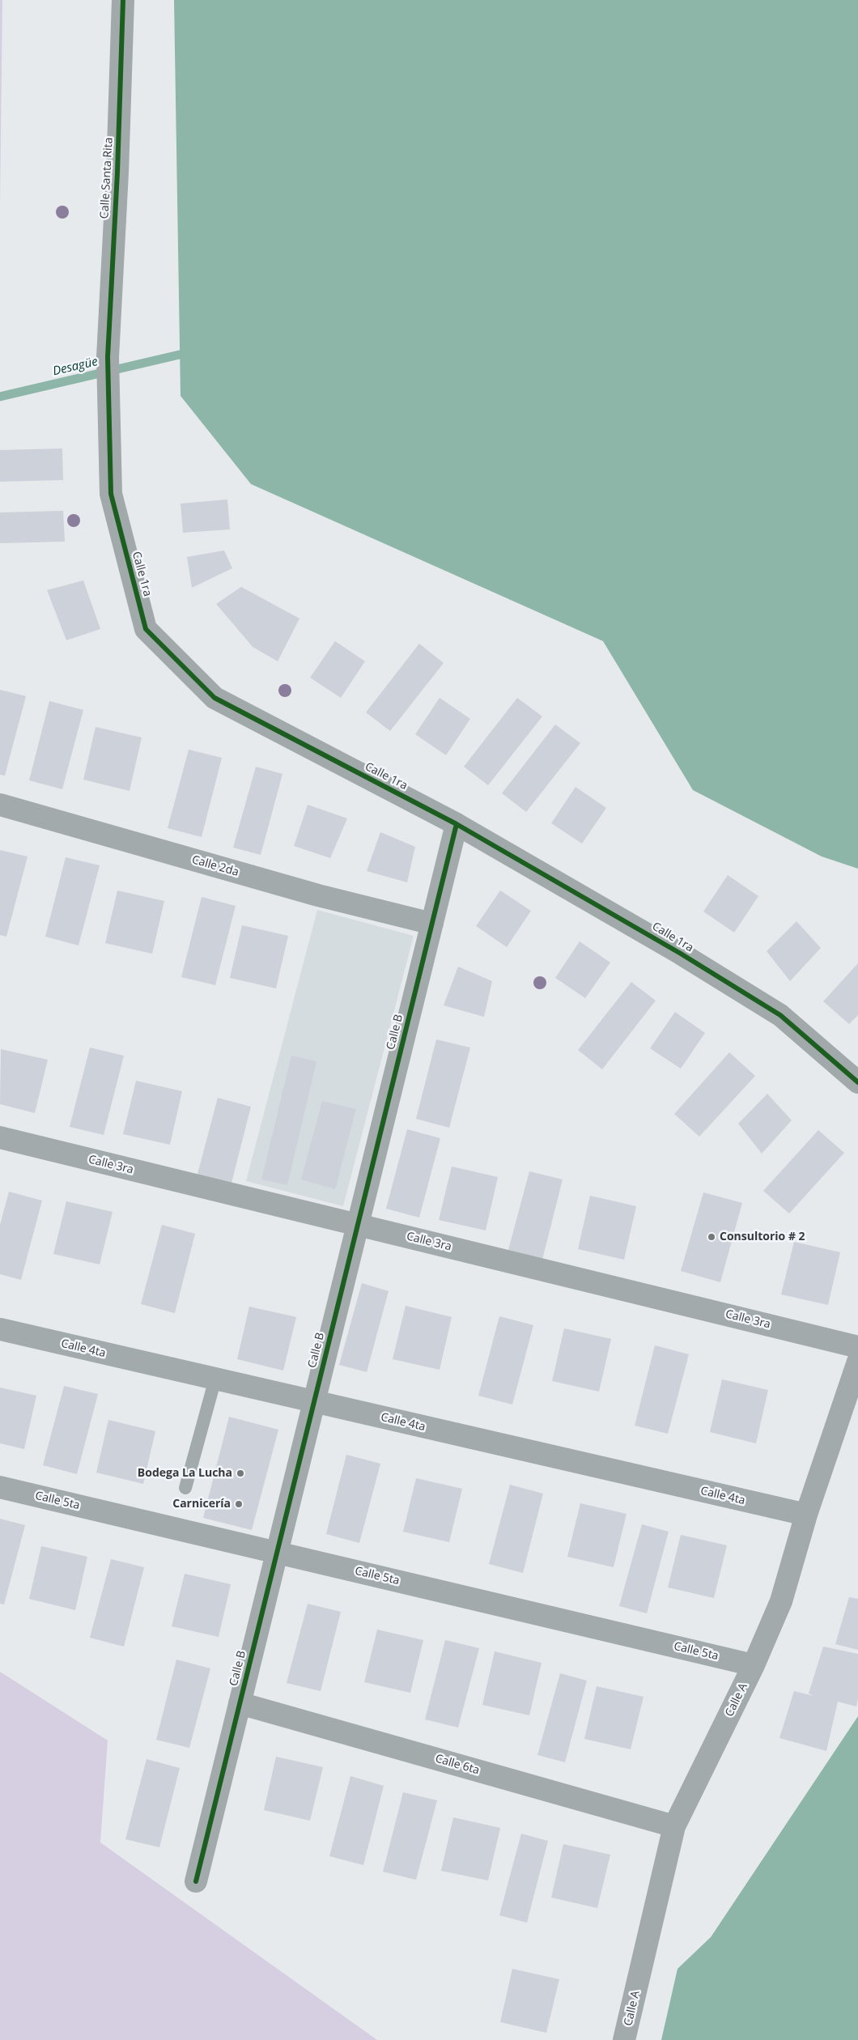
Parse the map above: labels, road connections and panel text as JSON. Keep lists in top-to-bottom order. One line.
{"streets":{"street":["Calle Santa Rita","Calle 1ra","Calle 2da","Calle B","Calle 3ra","Calle 4ta","Calle 5ta","Calle A","Calle 6ta"]},"crossings":[["Calle Santa Rita","Calle 1ra"],["Calle 1ra","Calle B"],["Calle 2da","Calle B"],["Calle B","Calle 3ra"],["Calle B","Calle 4ta"],["Calle B","Calle 5ta"],["Calle B","Calle 6ta"],["Calle 4ta","Calle A"],["Calle 5ta","Calle A"],["Calle A","Calle 6ta"]],"water":["Desagüe"],"places":["Consultorio # 2","Bodega La Lucha","Carnicería"]}
